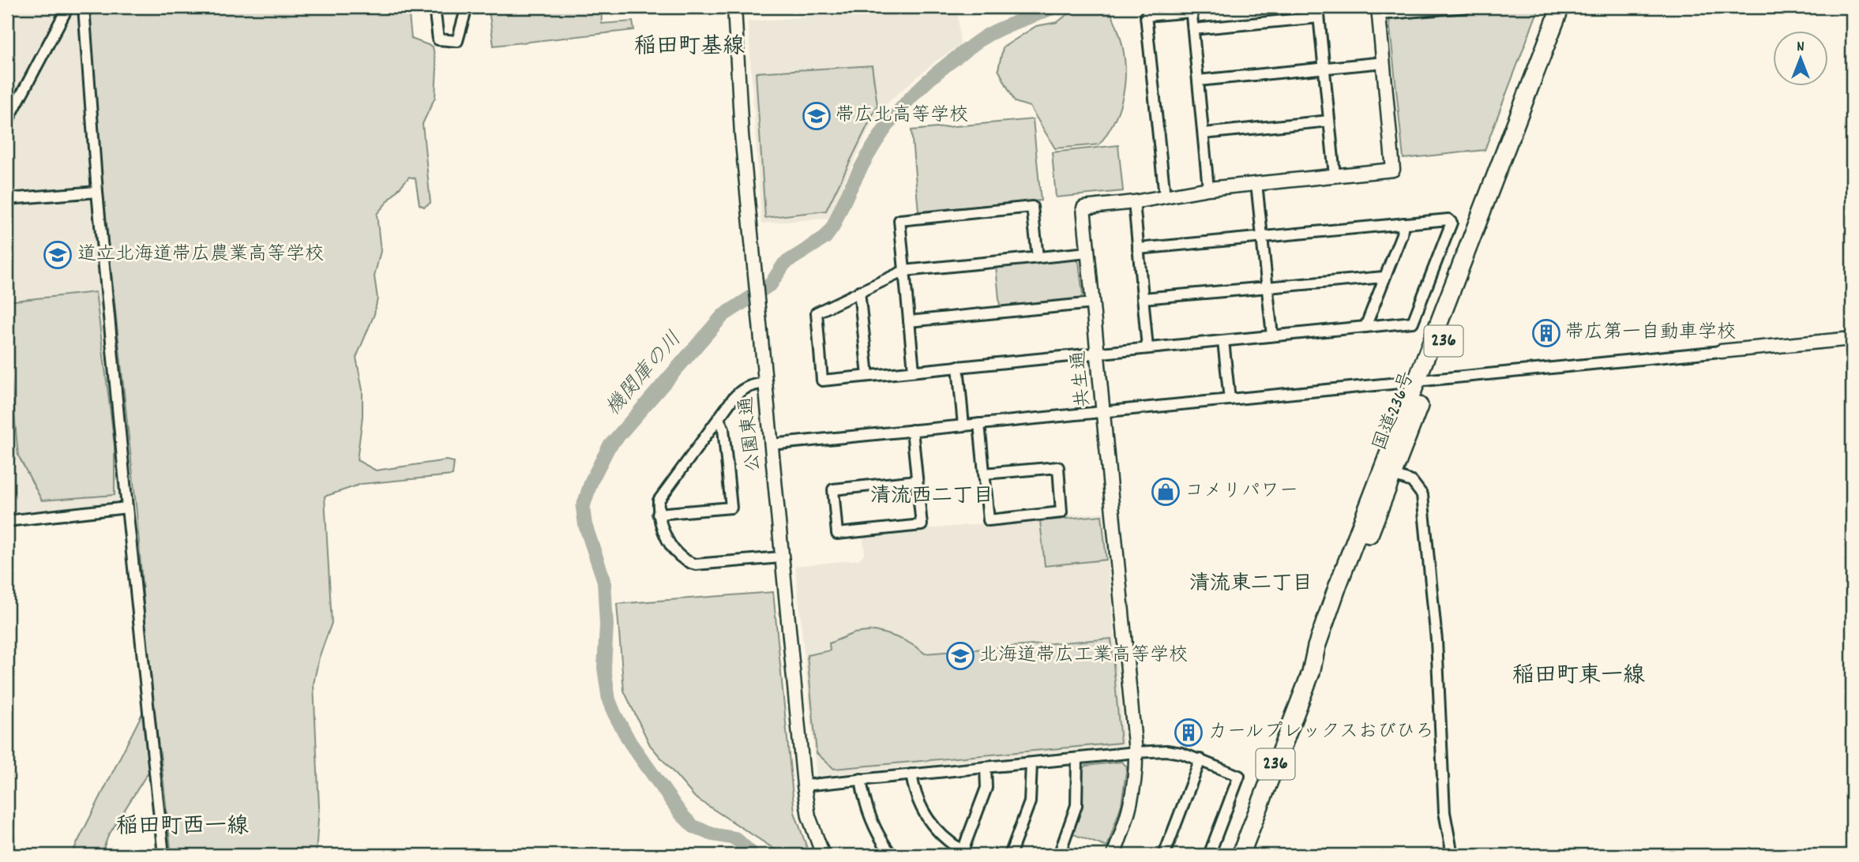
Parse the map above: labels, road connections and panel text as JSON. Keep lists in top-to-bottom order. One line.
{"streets":{"highway":["236","国道236号"],"street":["共生通","公園東通"]},"districts":["稲田町基線","清流西二丁目","清流東二丁目","稲田町東一線","稲田町西一線"],"water":["機関庫の川"],"places":{"school or university":["帯広北高等学校","道立北海道帯広農業高等学校","北海道帯広工業高等学校"],"building":["帯広第一自動車学校","カールプレックスおびひろ"],"shop":["コメリパワー"]},"north":"top"}
